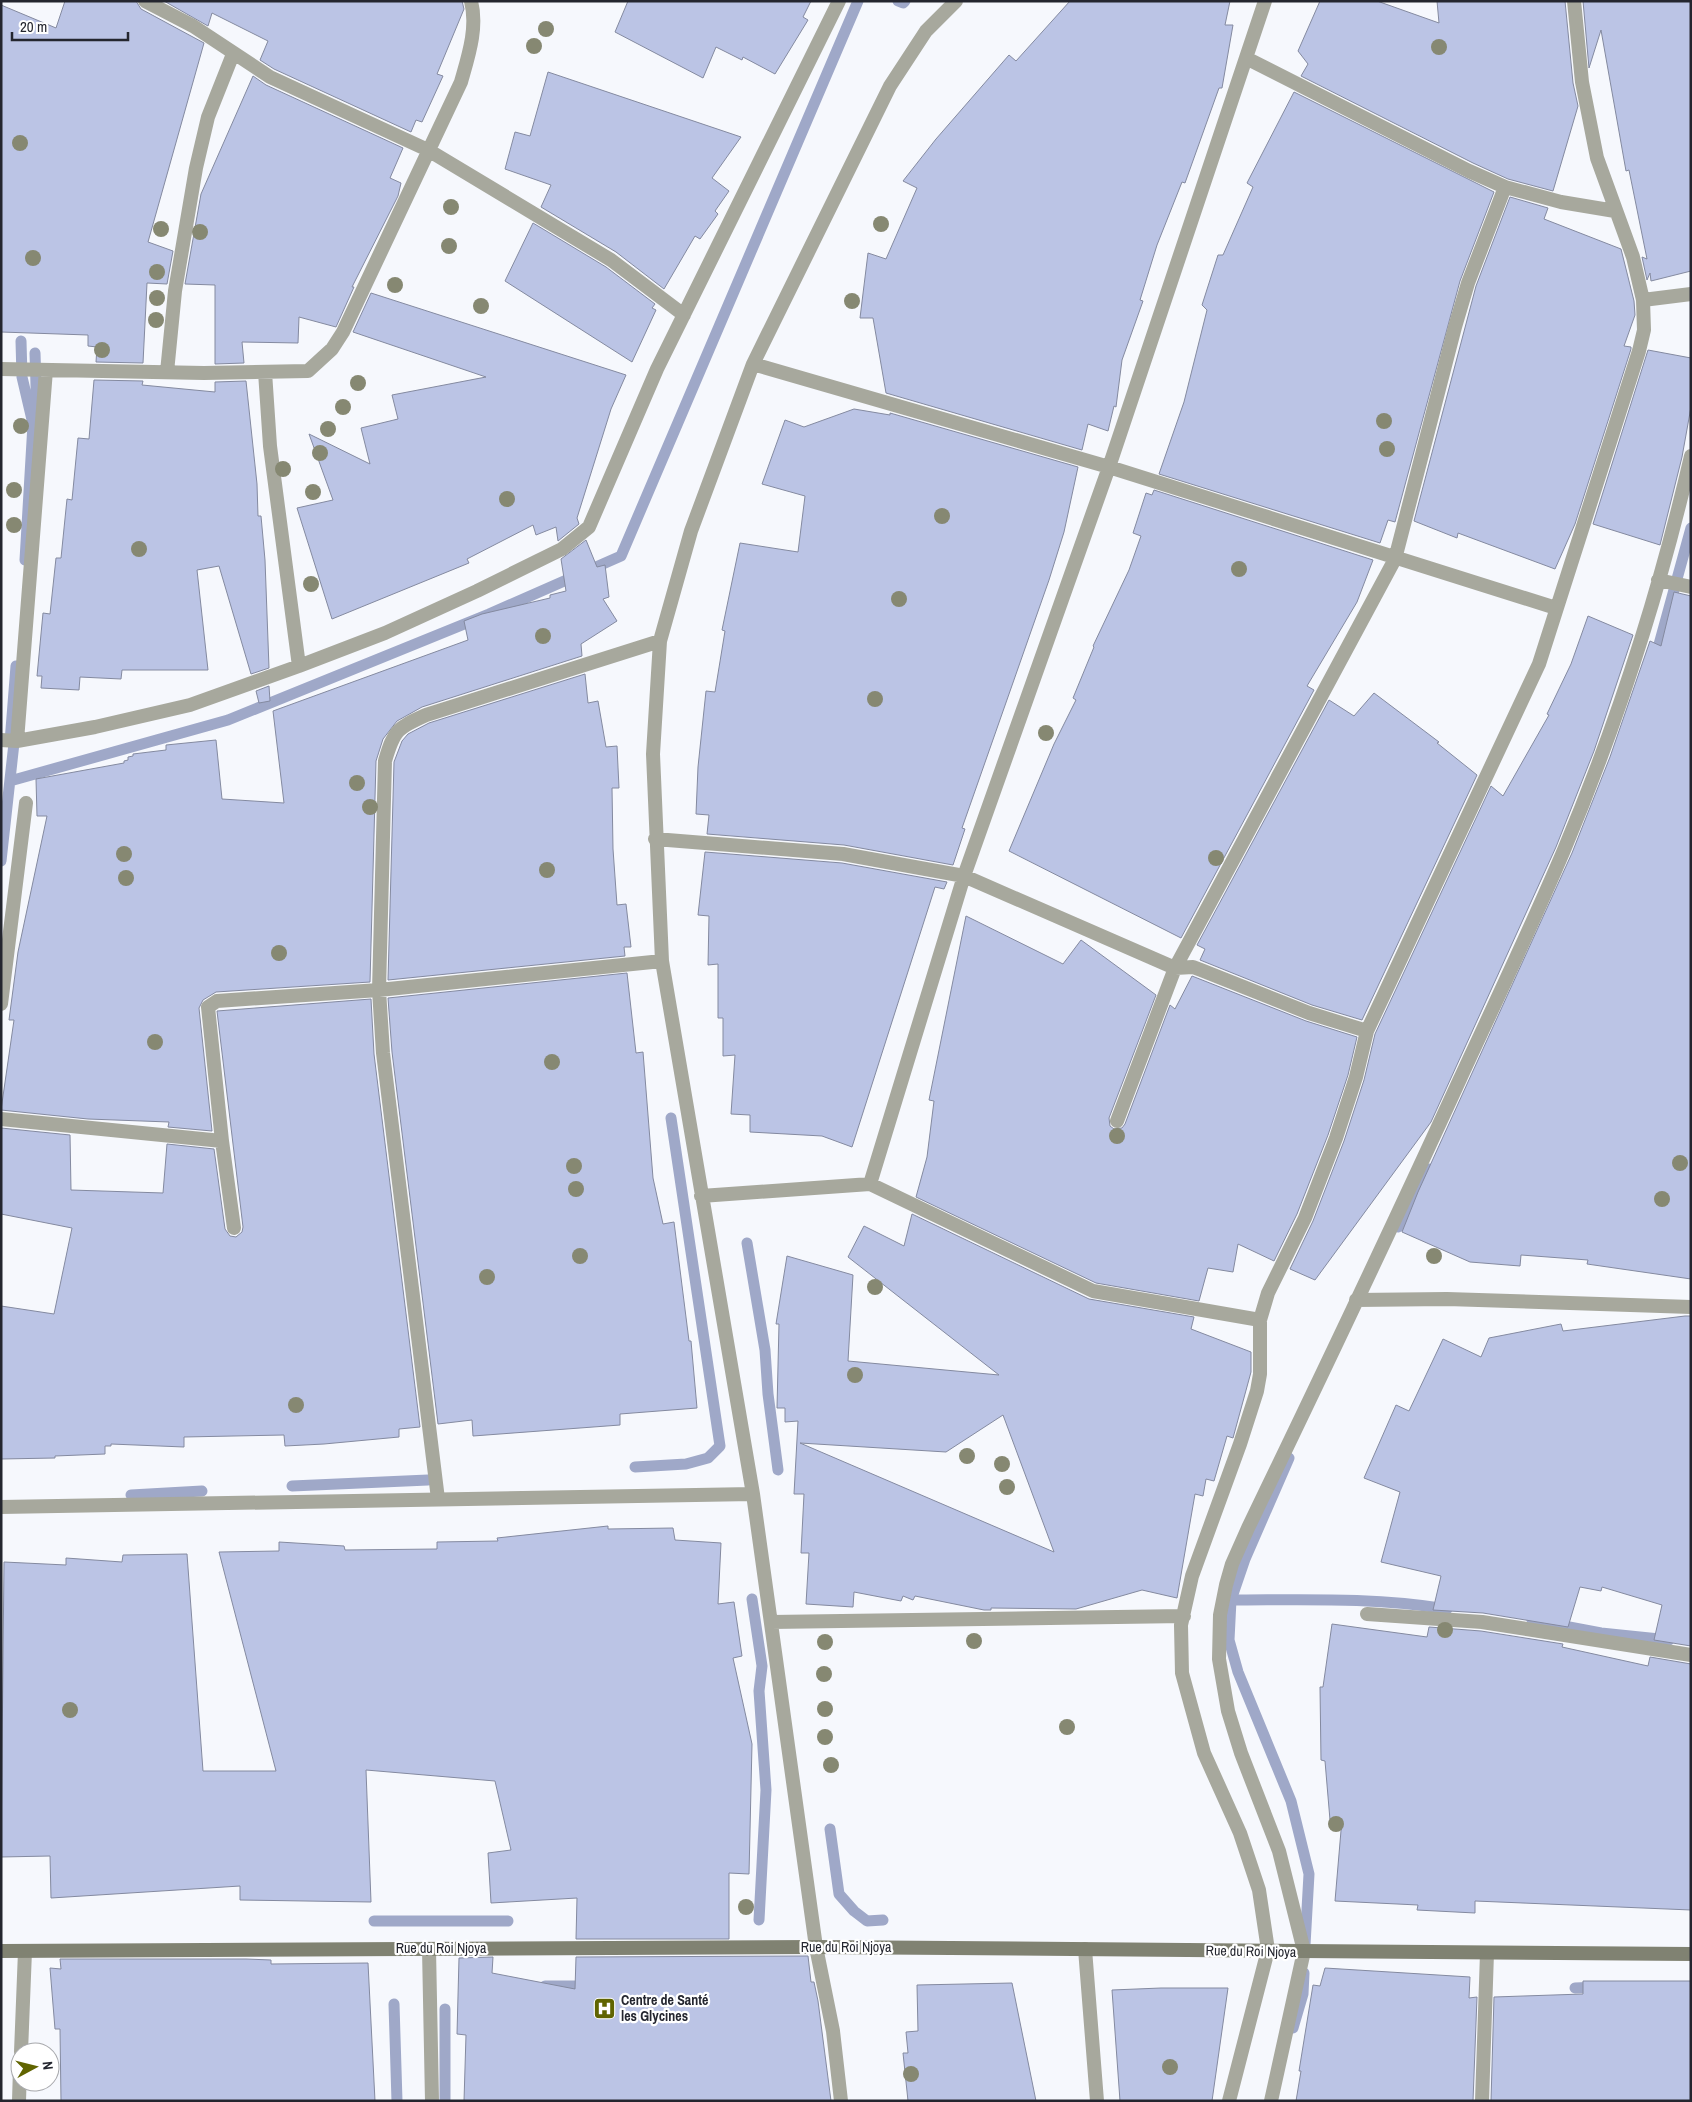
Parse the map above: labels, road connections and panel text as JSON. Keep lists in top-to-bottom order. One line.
{"streets":{"main road":["Rue du Roi Njoya"]},"places":{"hospital":["Centre de Santé les Glycines"]},"scale_bar":"20 m","north":"right"}
